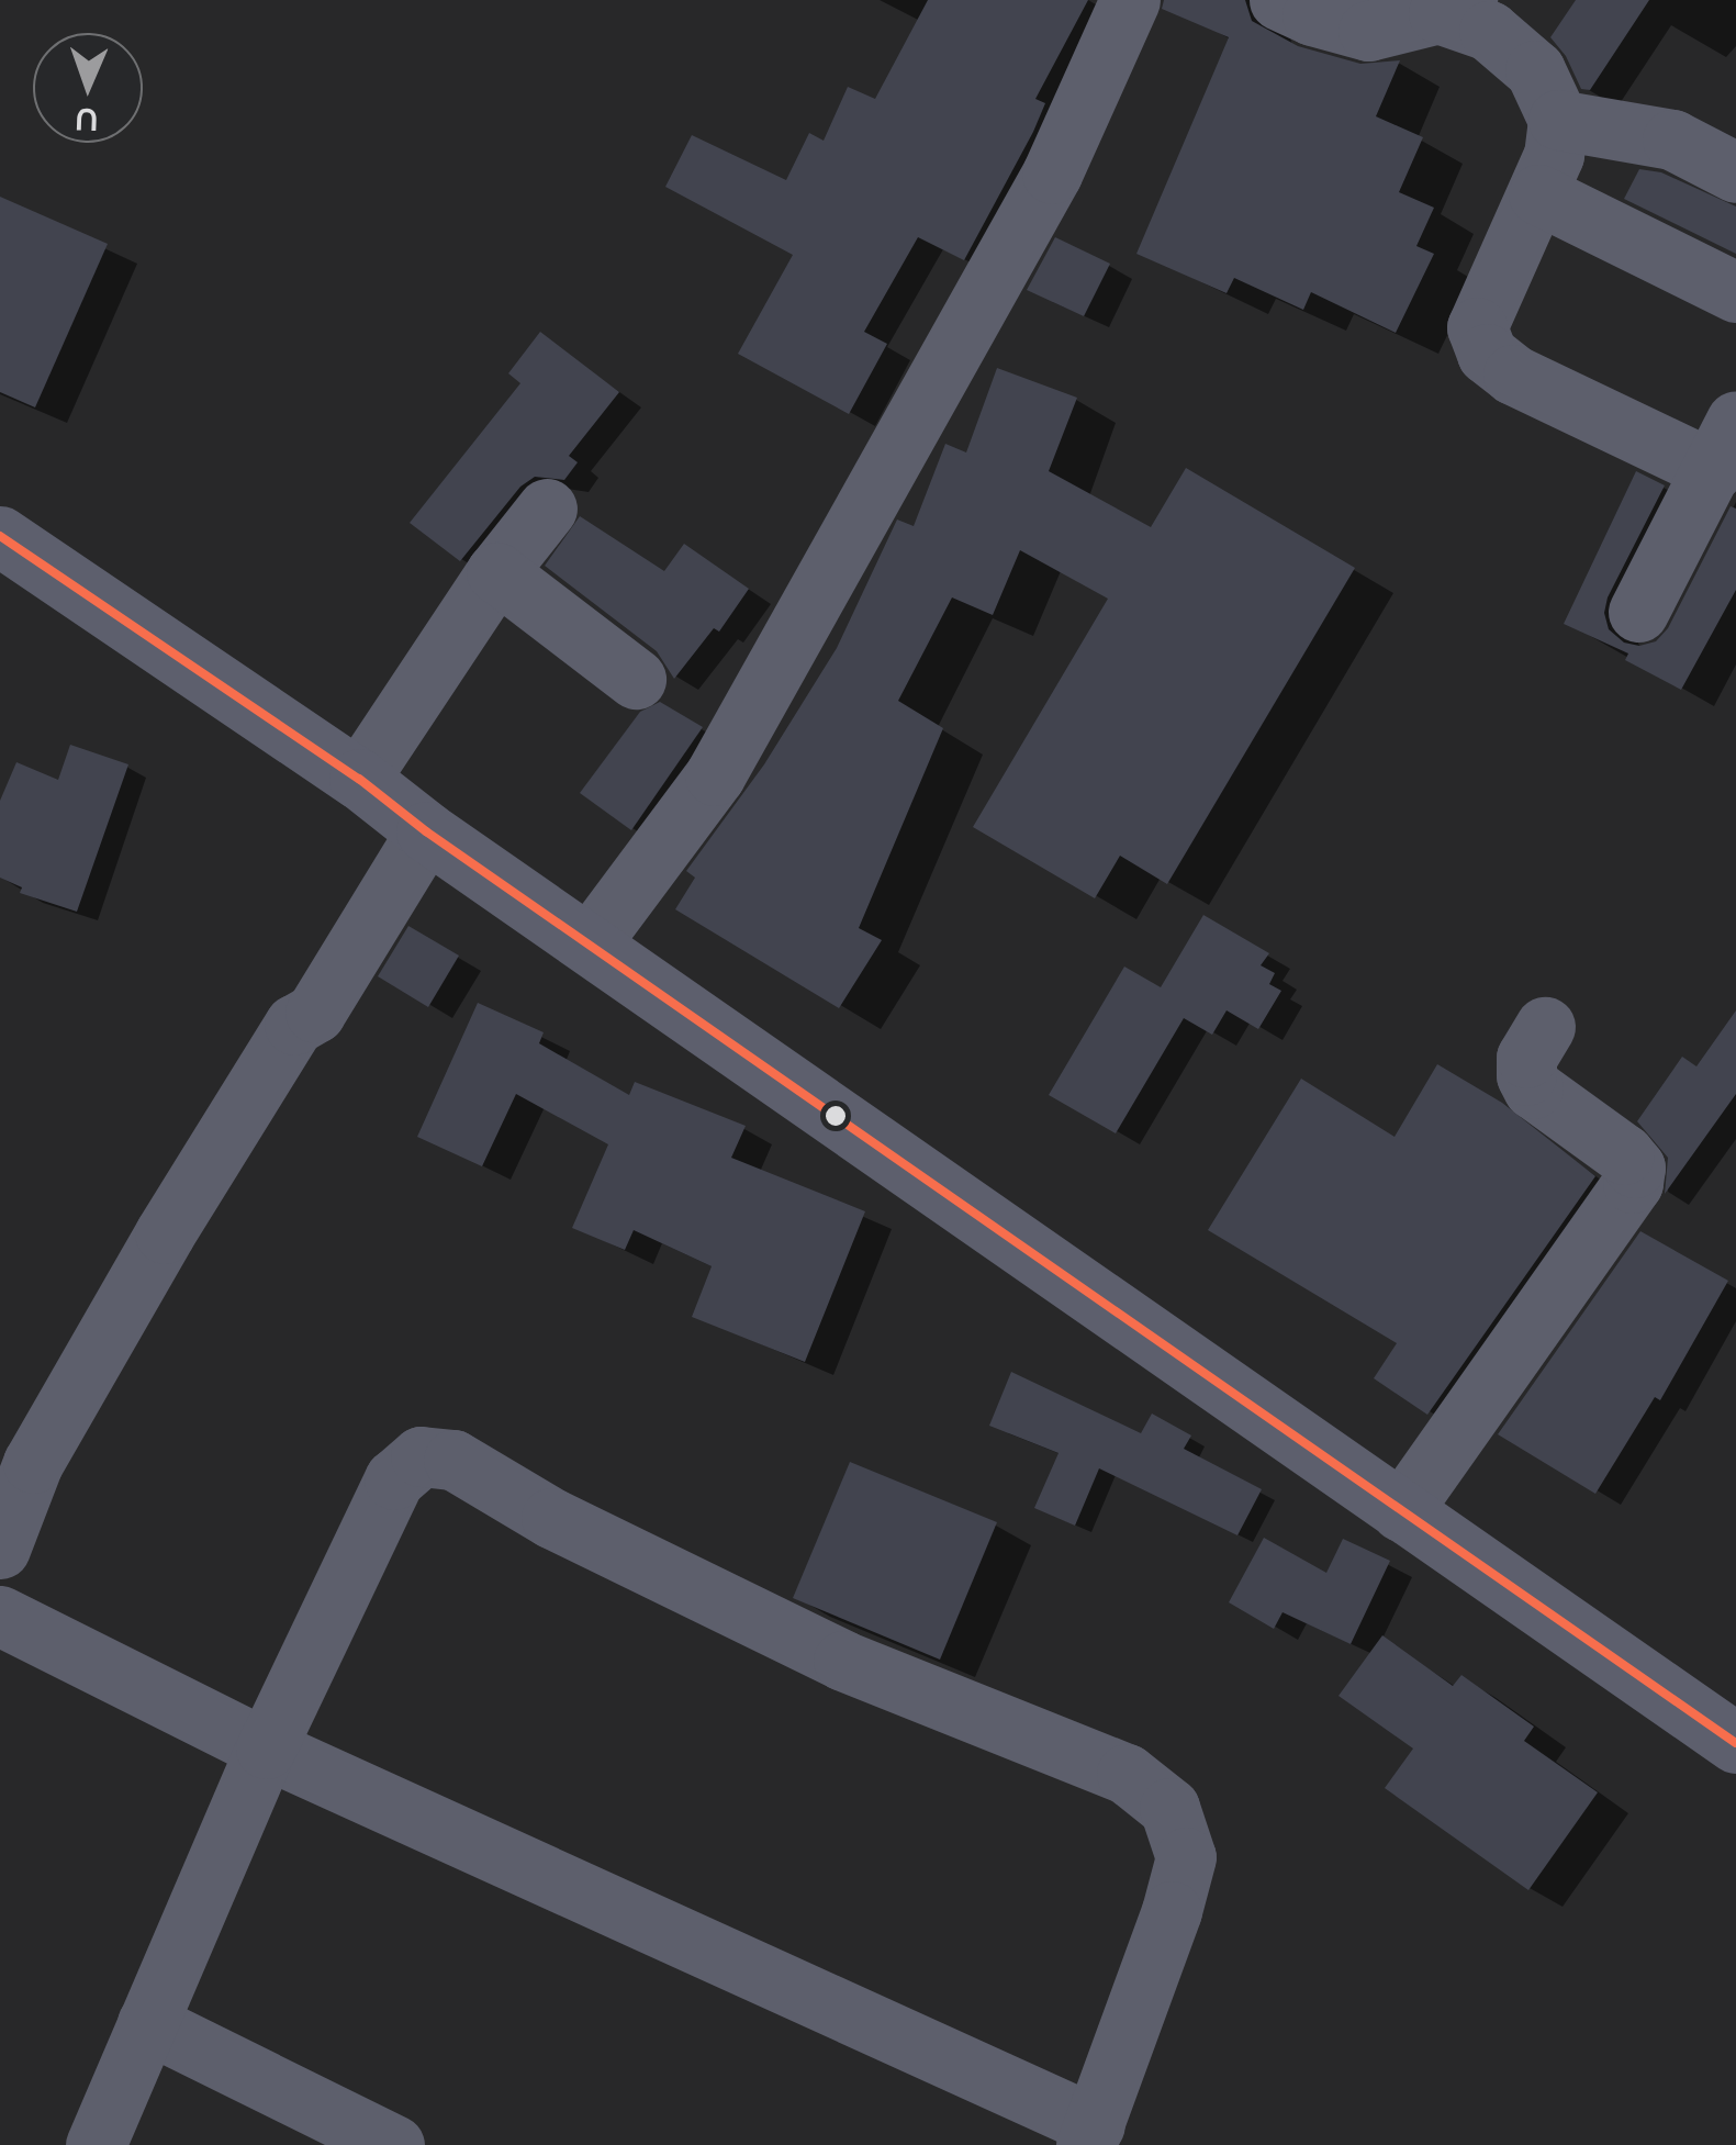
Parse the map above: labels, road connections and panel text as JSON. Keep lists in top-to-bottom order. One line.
{"north":"bottom"}
